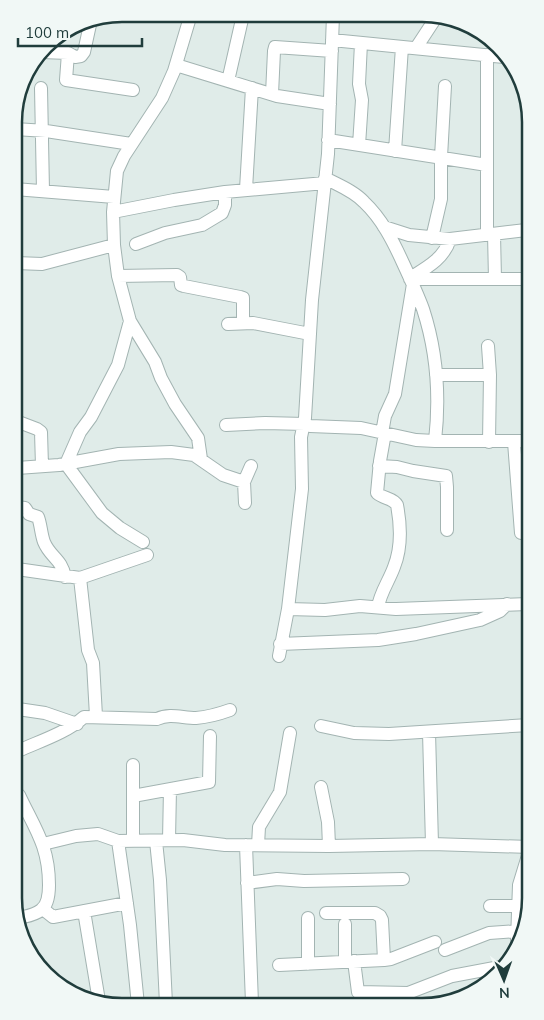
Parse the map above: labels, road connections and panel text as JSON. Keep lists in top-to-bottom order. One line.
{"scale_bar":"100 m","north":"bottom"}
